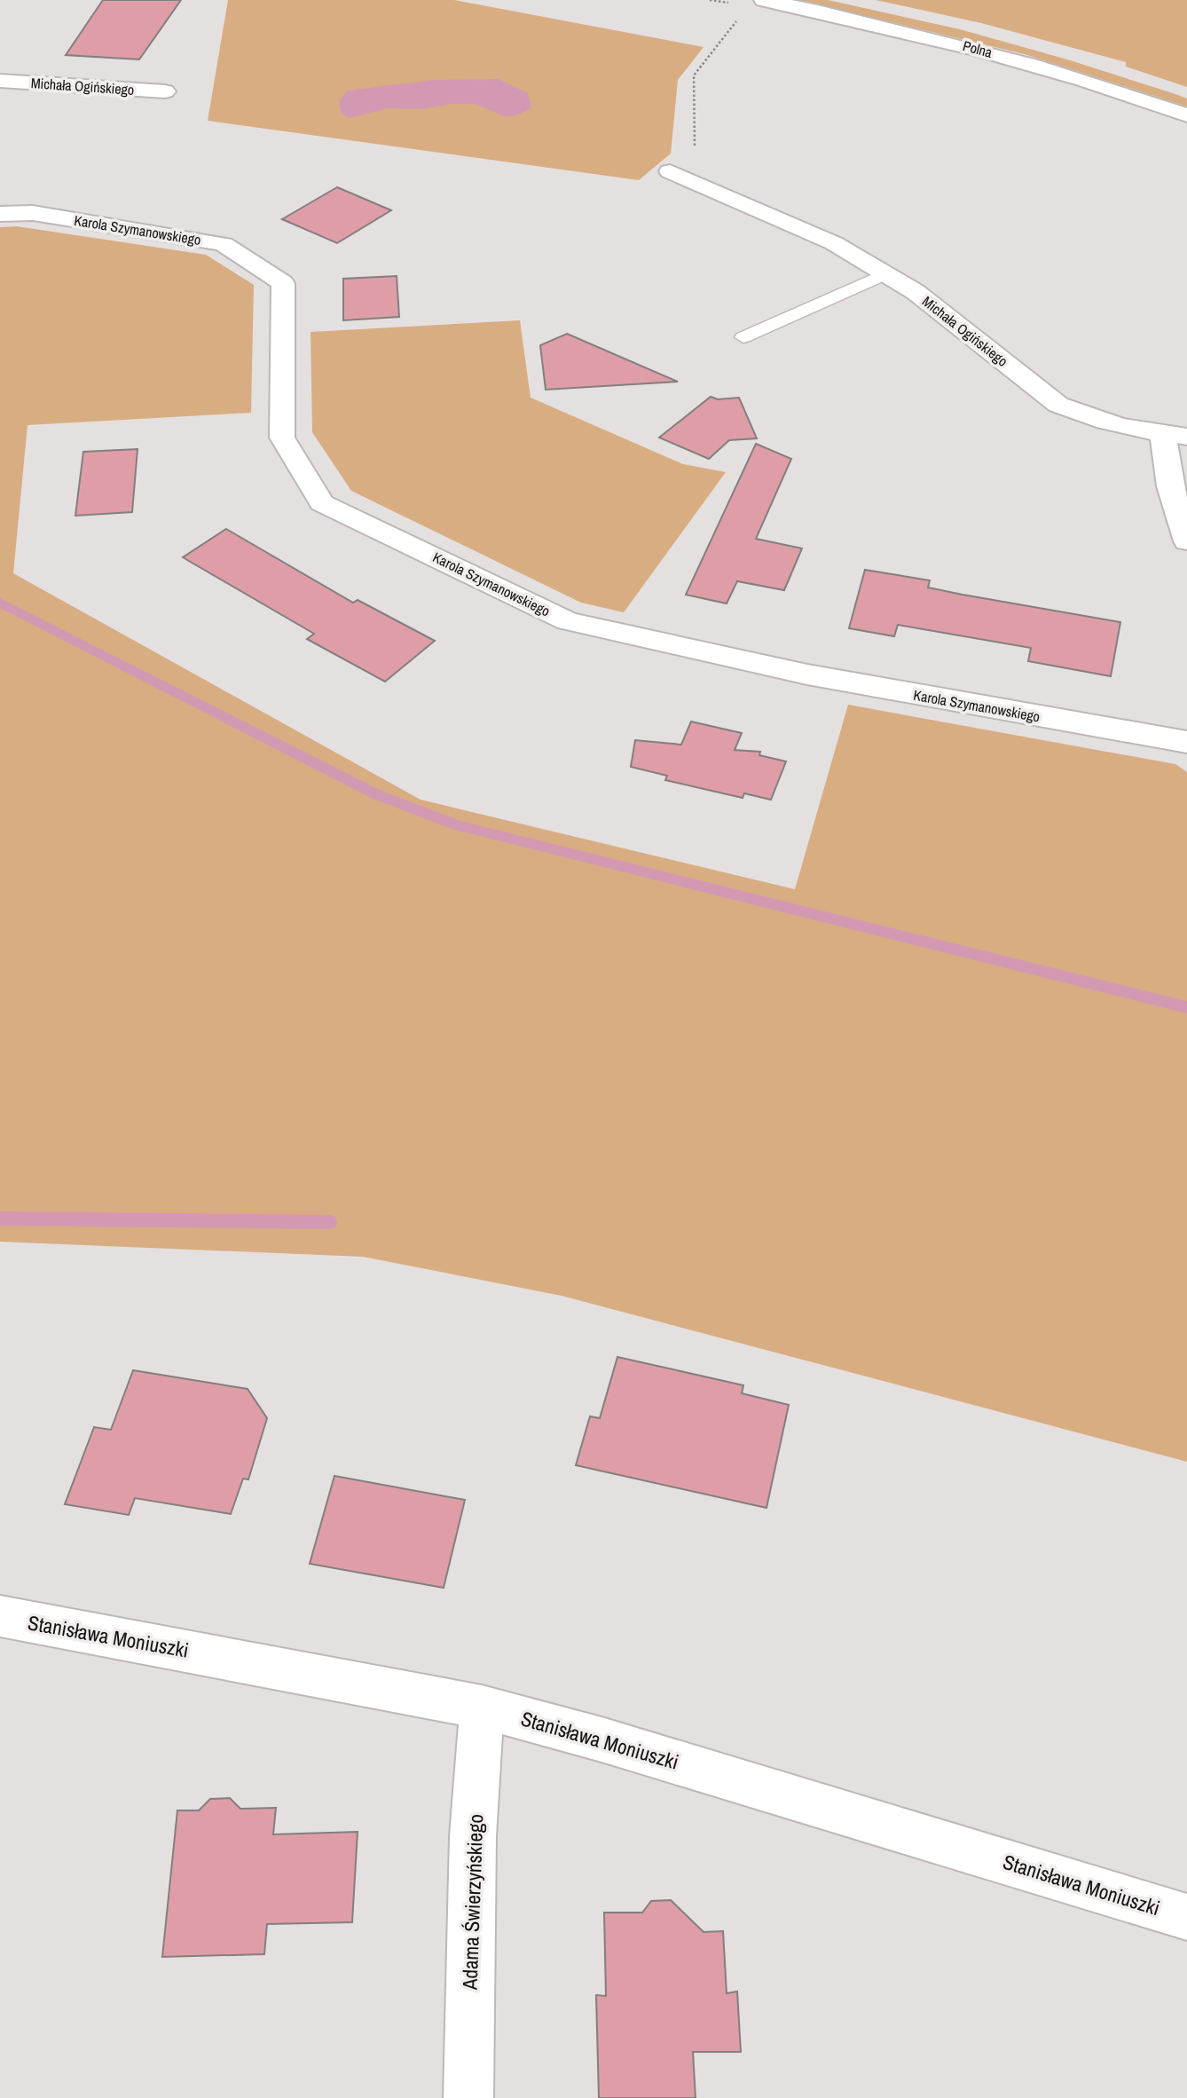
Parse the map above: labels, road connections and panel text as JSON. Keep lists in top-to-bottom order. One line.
{"streets":{"street":["Polna","Michała Ogińskiego","Karola Szymanowskiego","Stanisława Moniuszki","Adama Świerzyńskiego"]},"crossings":[["Stanisława Moniuszki","Adama Świerzyńskiego"]]}
